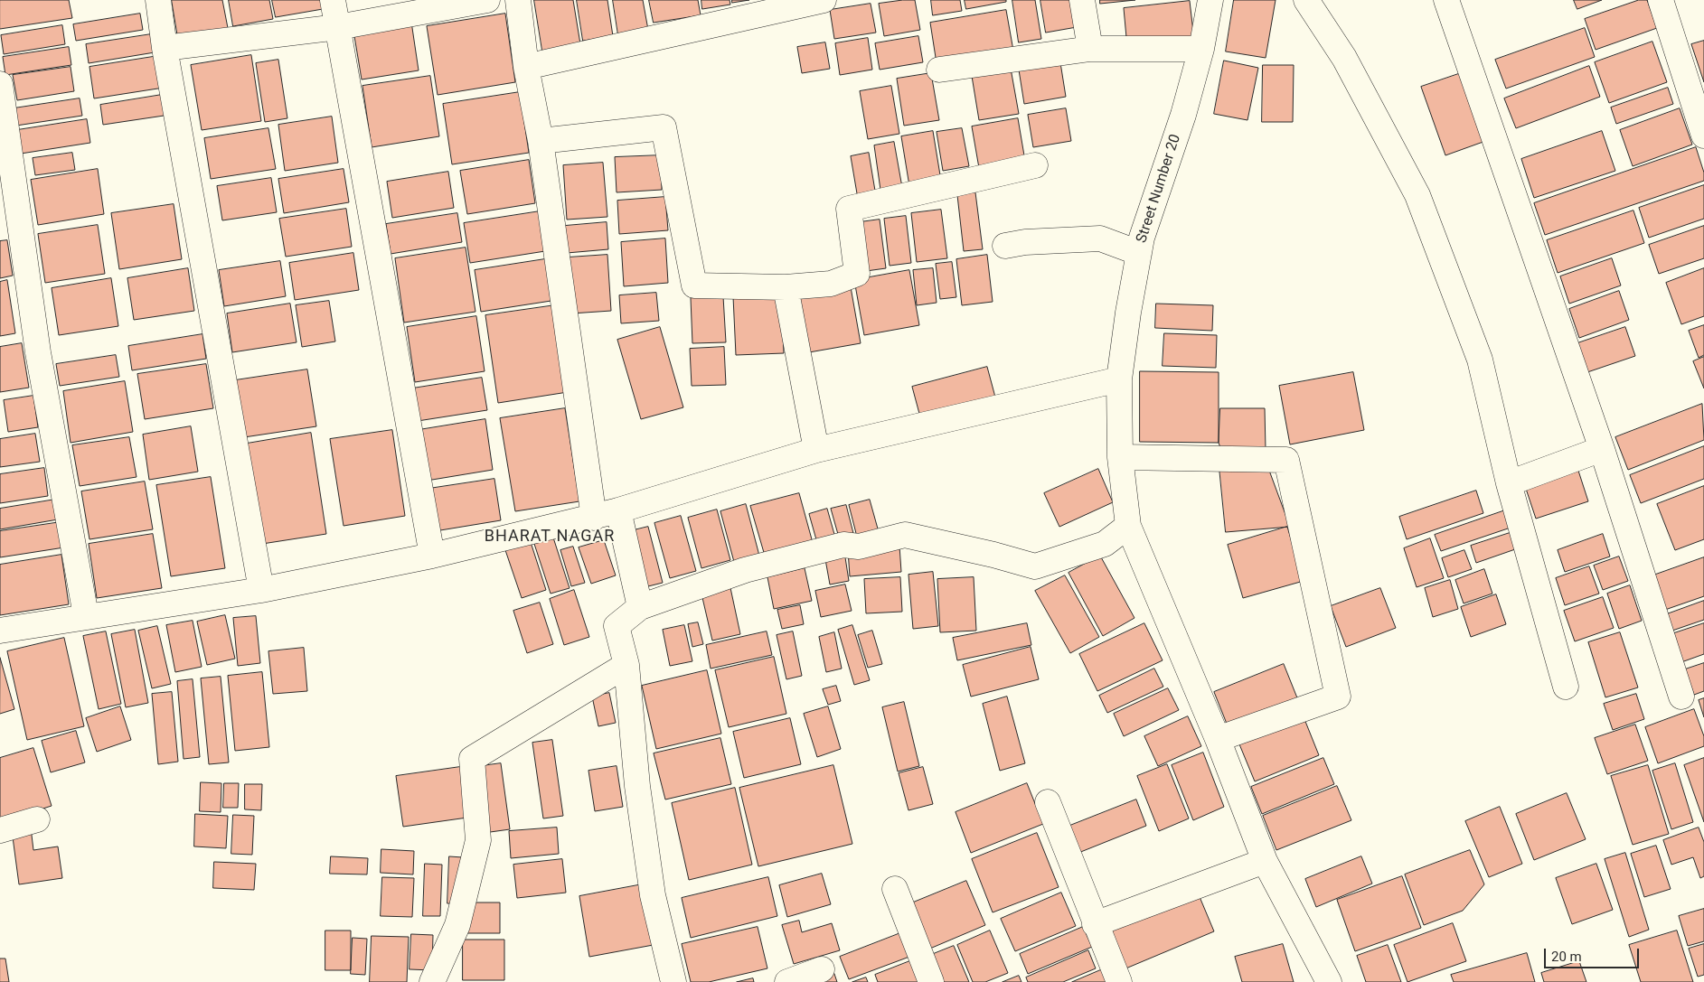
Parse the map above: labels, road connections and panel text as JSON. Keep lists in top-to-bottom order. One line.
{"streets":{"street":["Street Number 20"]},"districts":["BHARAT NAGAR"],"scale_bar":"20 m"}
